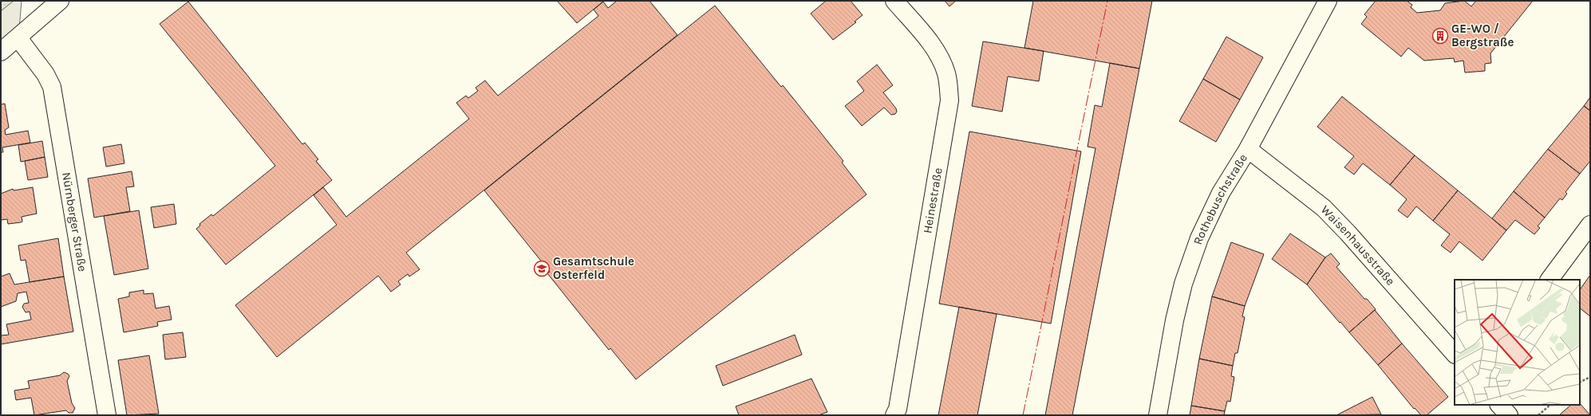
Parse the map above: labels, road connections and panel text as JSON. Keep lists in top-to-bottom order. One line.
{"streets":{"street":["Rothebuschstraße","Heinestraße","Nürnberger Straße","Waisenhausstraße"]},"crossings":[["Rothebuschstraße","Waisenhausstraße"]],"places":{"building":["GE-WO / Bergstraße"],"school or university":["Gesamtschule Osterfeld"]}}
